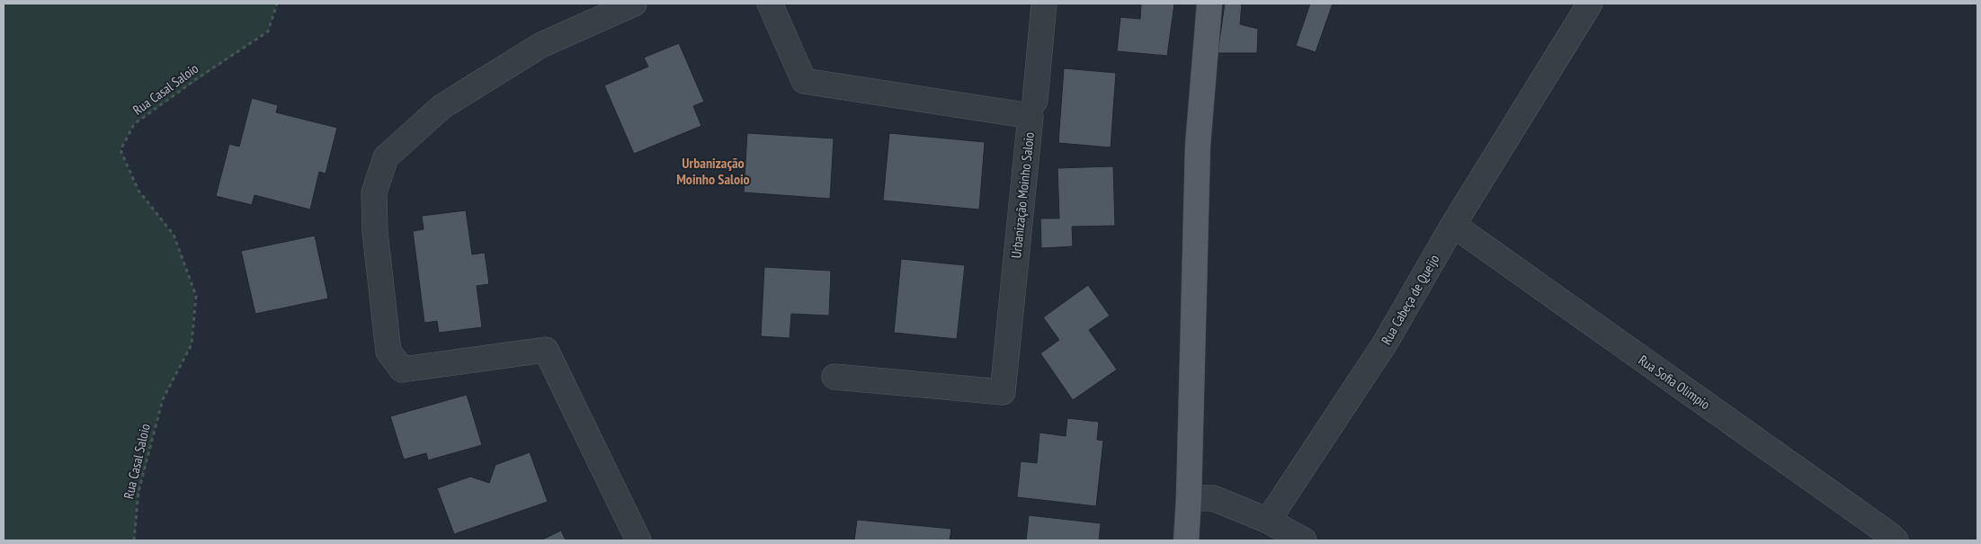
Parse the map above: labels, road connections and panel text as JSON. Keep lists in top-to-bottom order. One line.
{"streets":{"street":["Urbanização Moinho Saloio","Rua Cabeça de Queijo","Rua Sofia Olimpio"],"path":["Rua Casal Saloio"]},"crossings":[["Rua Cabeça de Queijo","Rua Sofia Olimpio"]],"districts":["Urbanização Moinho Saloio"]}
